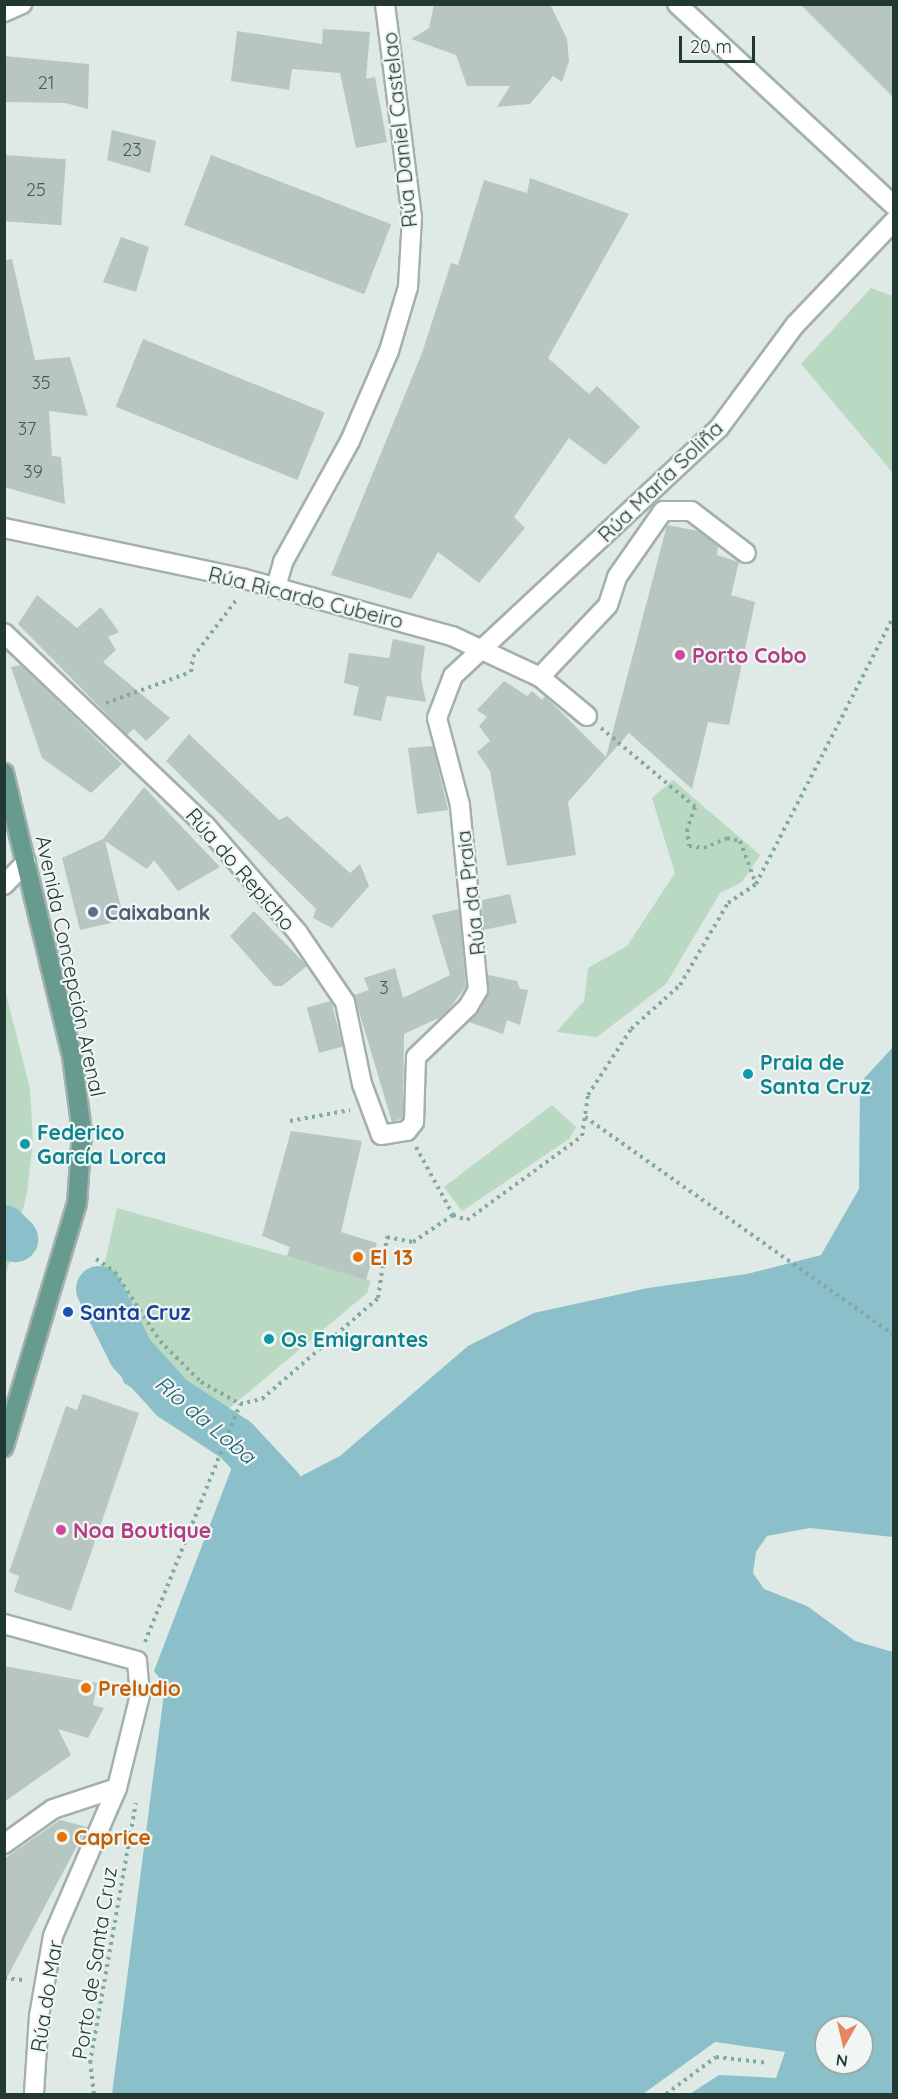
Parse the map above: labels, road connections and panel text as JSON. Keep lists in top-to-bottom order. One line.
{"streets":{"main road":["Avenida Concepción Arenal"],"street":["Rúa Daniel Castelao","Rúa María Soliña","Rúa Ricardo Cubeiro","Rúa do Repicho","Rúa da Praia","Rúa do Mar"],"path":["Porto de Santa Cruz"]},"crossings":[["Rúa Daniel Castelao","Rúa Ricardo Cubeiro"],["Rúa María Soliña","Rúa Ricardo Cubeiro"],["Rúa María Soliña","Rúa da Praia"],["Rúa Ricardo Cubeiro","Rúa da Praia"],["Rúa do Repicho","Rúa da Praia"]],"water":["Río da Loba"],"places":["Porto Cobo","Caixabank","Praia de Santa Cruz","Federico García Lorca","El 13","Santa Cruz","Os Emigrantes","Noa Boutique","Preludio","Caprice"],"house_numbers":["21","23","25","35","37","39","3"],"scale_bar":"20 m","north":"bottom"}
